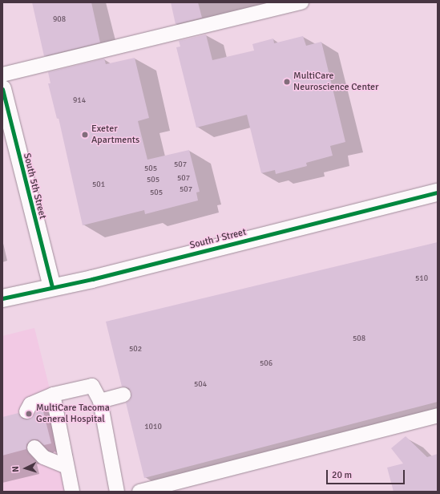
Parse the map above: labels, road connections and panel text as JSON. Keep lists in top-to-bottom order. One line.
{"streets":{"street":["South 5th Street","South J Street"]},"crossings":[["South 5th Street","South J Street"]],"places":["MultiCare Neuroscience Center","Exeter Apartments","MultiCare Tacoma General Hospital"],"house_numbers":["908","914","507","505","507","505","501","507","505","510","508","502","506","504","1010"],"scale_bar":"20 m","north":"left"}
